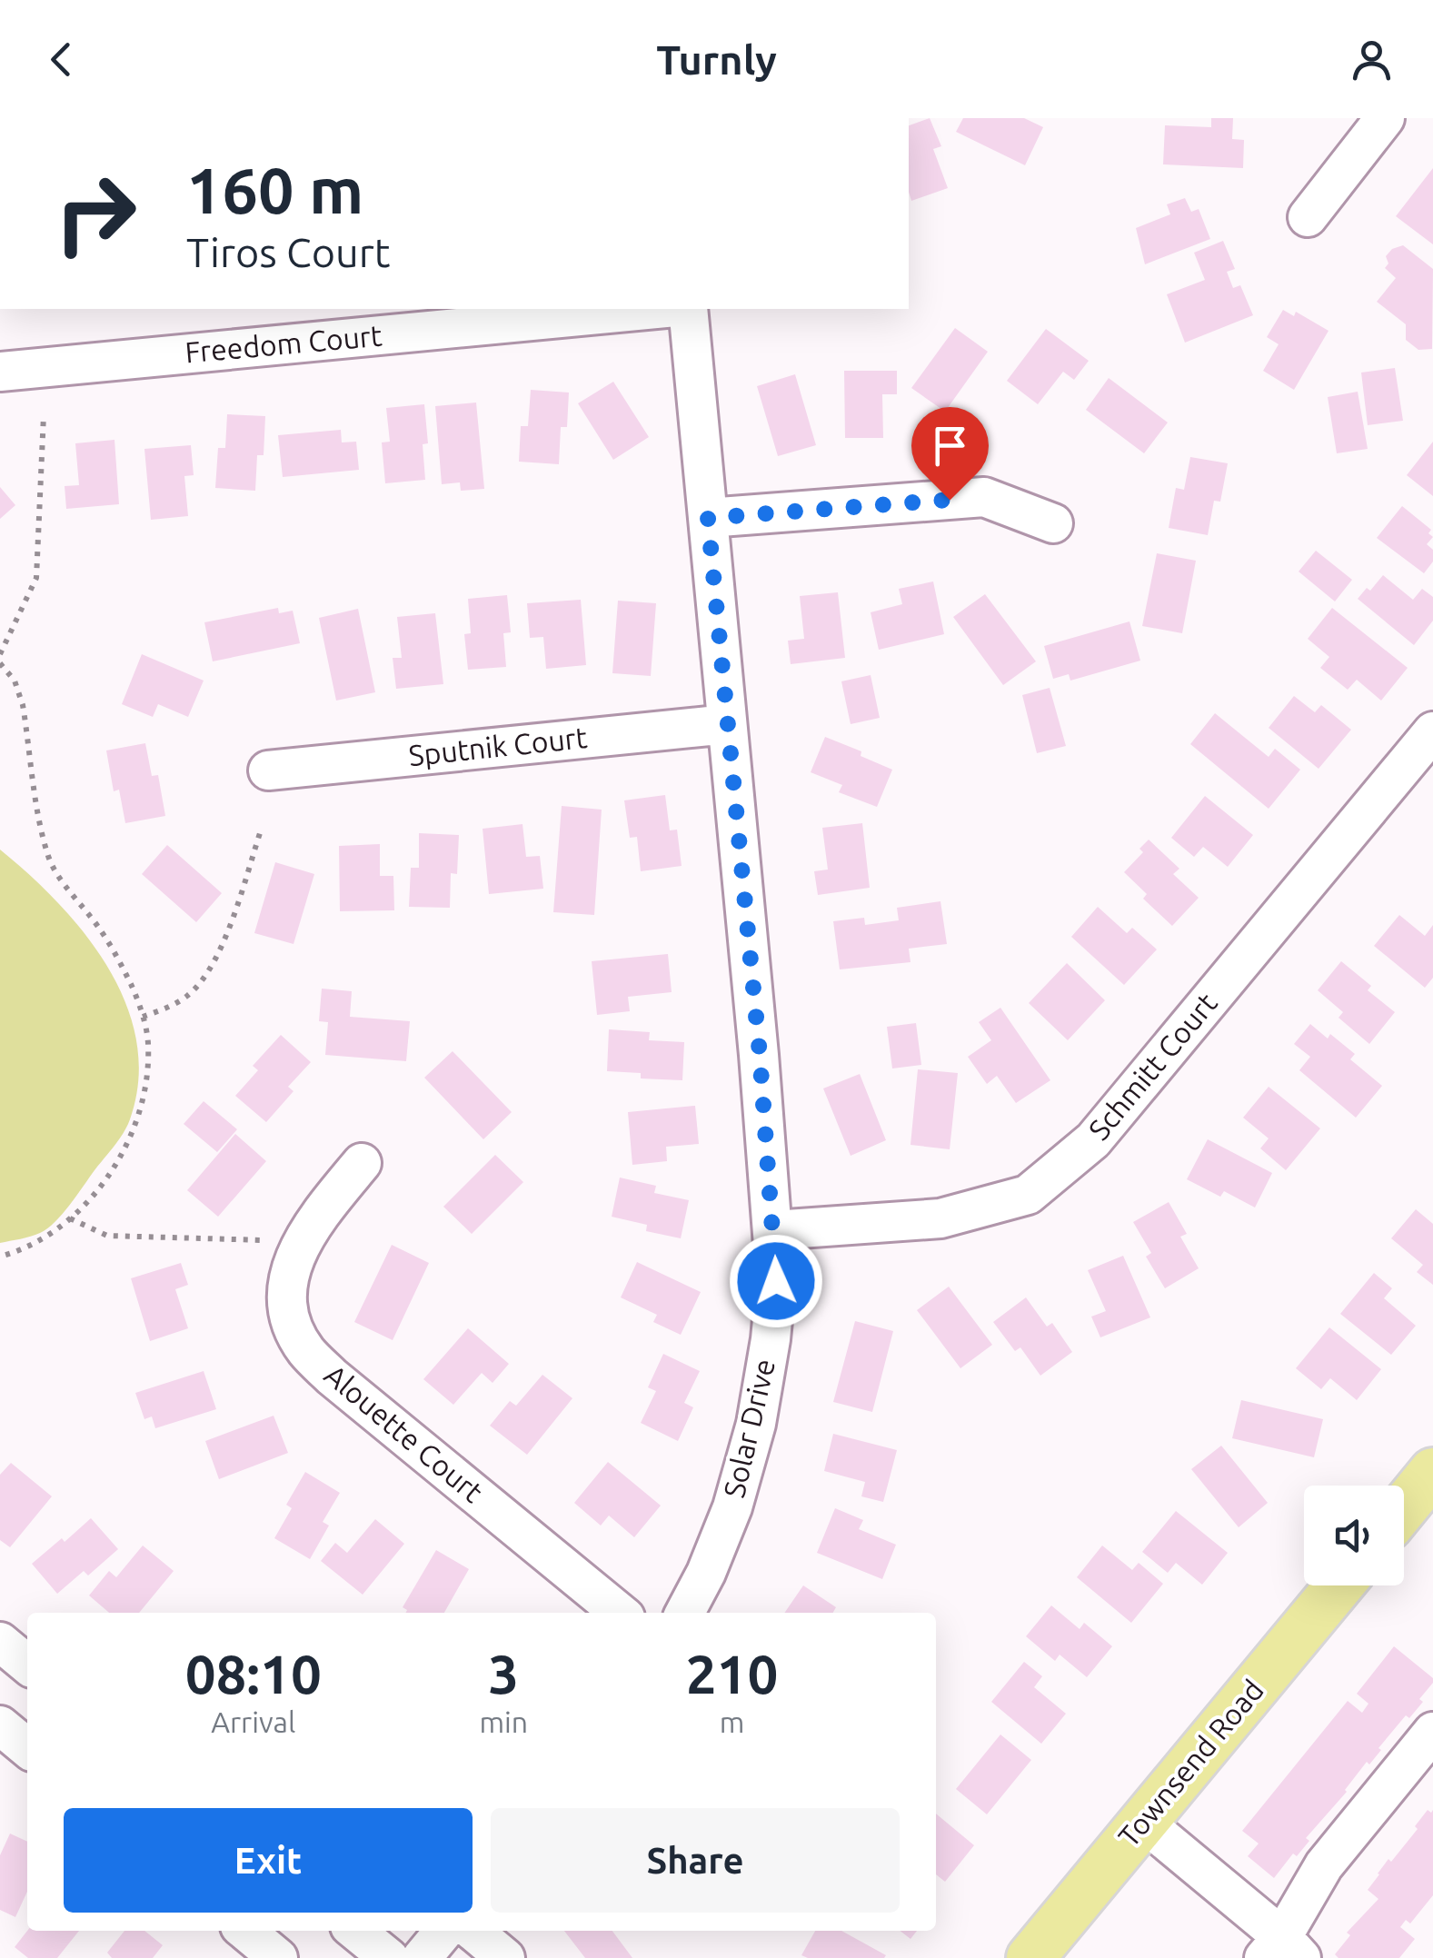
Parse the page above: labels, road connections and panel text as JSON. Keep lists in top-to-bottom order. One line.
{"streets":{"main road":["Townsend Road"],"street":["Freedom Court","Sputnik Court","Schmitt Court","Solar Drive","Alouette Court"]},"crossings":[["Sputnik Court","Solar Drive"],["Schmitt Court","Solar Drive"]],"page":{"header":"Turnly","turn":["160 m","Tiros Court"],"eta":["08:10","Arrival","3","min","210","m"],"buttons":["Exit","Share"]}}
